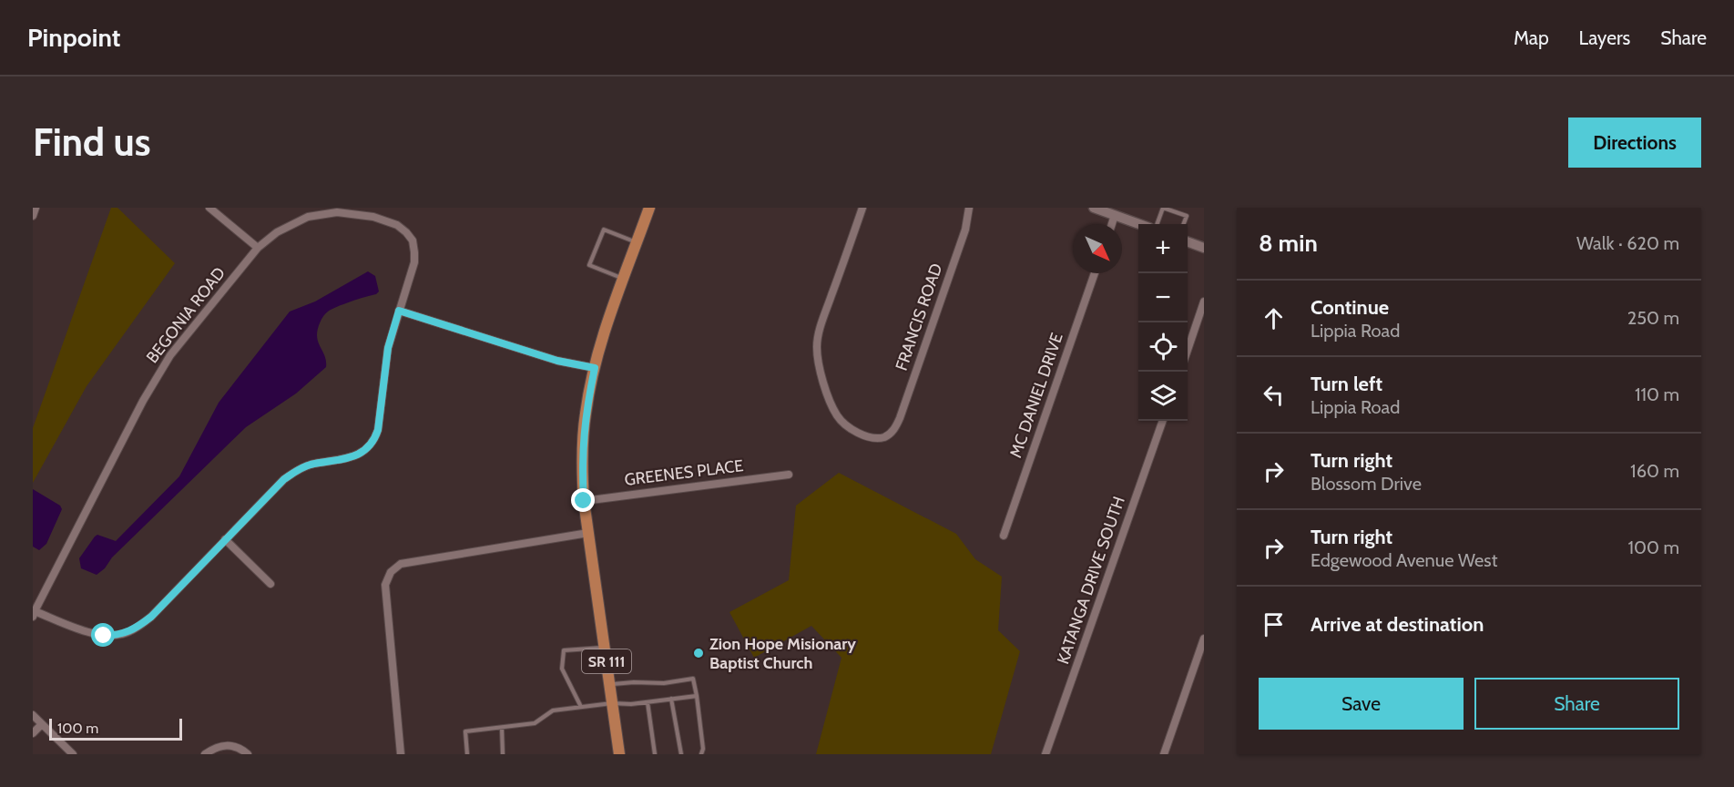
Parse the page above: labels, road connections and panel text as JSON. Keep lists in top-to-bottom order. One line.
{"streets":{"main road":["SR 111"],"street":["BEGONIA ROAD","FRANCIS ROAD","MC DANIEL DRIVE","GREENES PLACE","KATANGA DRIVE SOUTH"]},"crossings":[["GREENES PLACE","SR 111"]],"places":["Zion Hope Misionary Baptist Church"],"scale_bar":"100 m","north":"bottom right","page":{"header":"Pinpoint","nav":["Map","Layers","Share"],"buttons":["Directions",["Save","Share"]],"title":"Find us","heading":["8 min","Walk · 620 m"],"map_buttons":["+","−"],"list":[["Continue","Lippia Road","250 m"],["Turn left","Lippia Road","110 m"],["Turn right","Blossom Drive","160 m"],["Turn right","Edgewood Avenue West","100 m"],"Arrive at destination"],"scale":"100 m"}}
